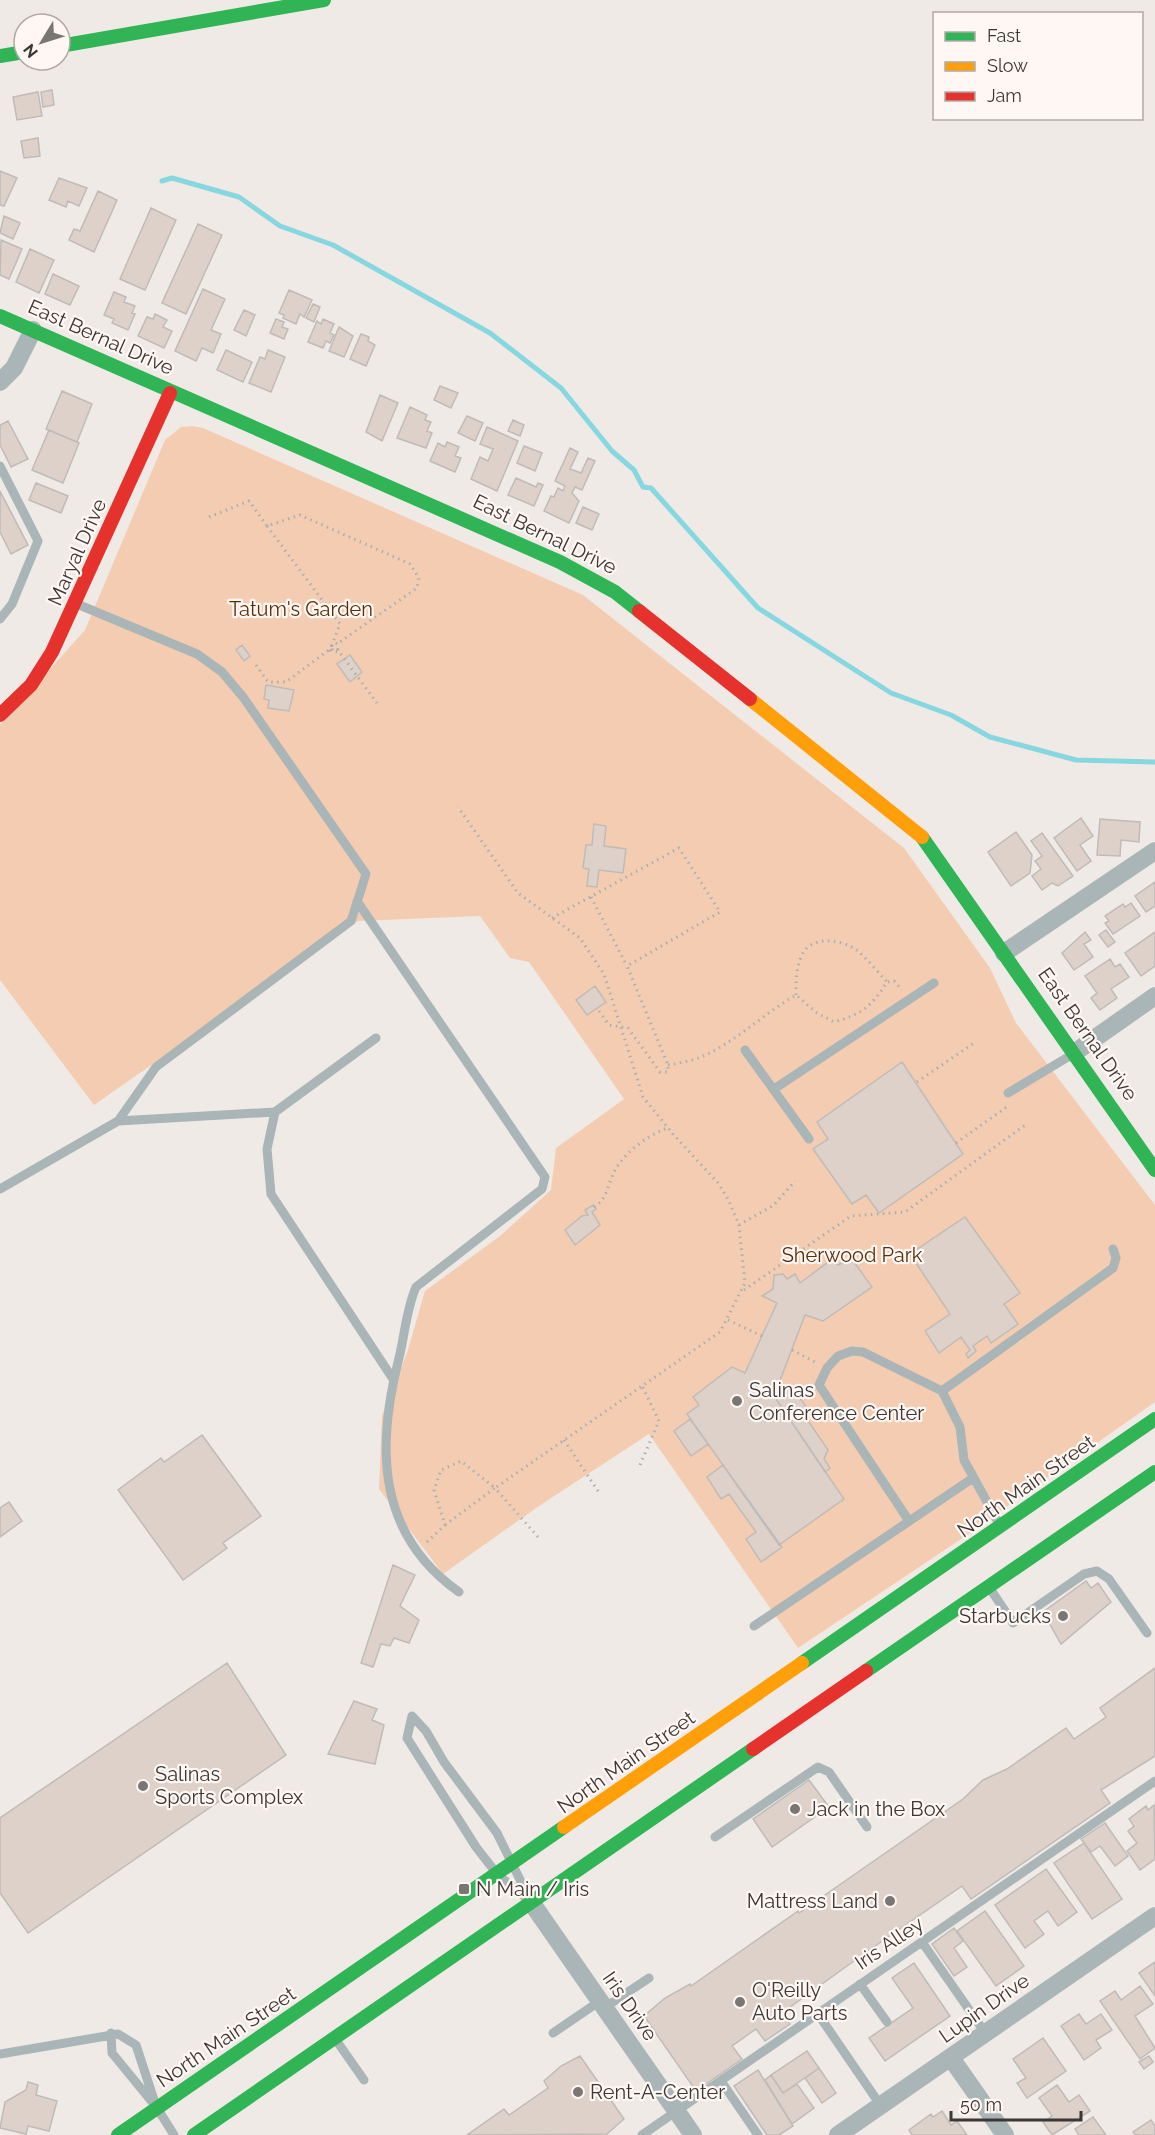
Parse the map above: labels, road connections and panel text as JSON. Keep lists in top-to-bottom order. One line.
{"streets":{"main road":["East Bernal Drive","Maryal Drive","North Main Street"],"street":["Iris Drive","Lupin Drive"],"lane":["Iris Alley"]},"crossings":[["East Bernal Drive","Maryal Drive"],["Iris Alley","Iris Drive"]],"parks":["Tatum's Garden","Sherwood Park"],"places":{"other":["Salinas Conference Center","Starbucks","Salinas Sports Complex","Jack in the Box","Mattress Land","O'Reilly Auto Parts","Rent-A-Center"],"transit":["N Main / Iris"]},"legend":["Fast","Slow","Jam"],"scale_bar":"50 m","north":"bottom left"}
